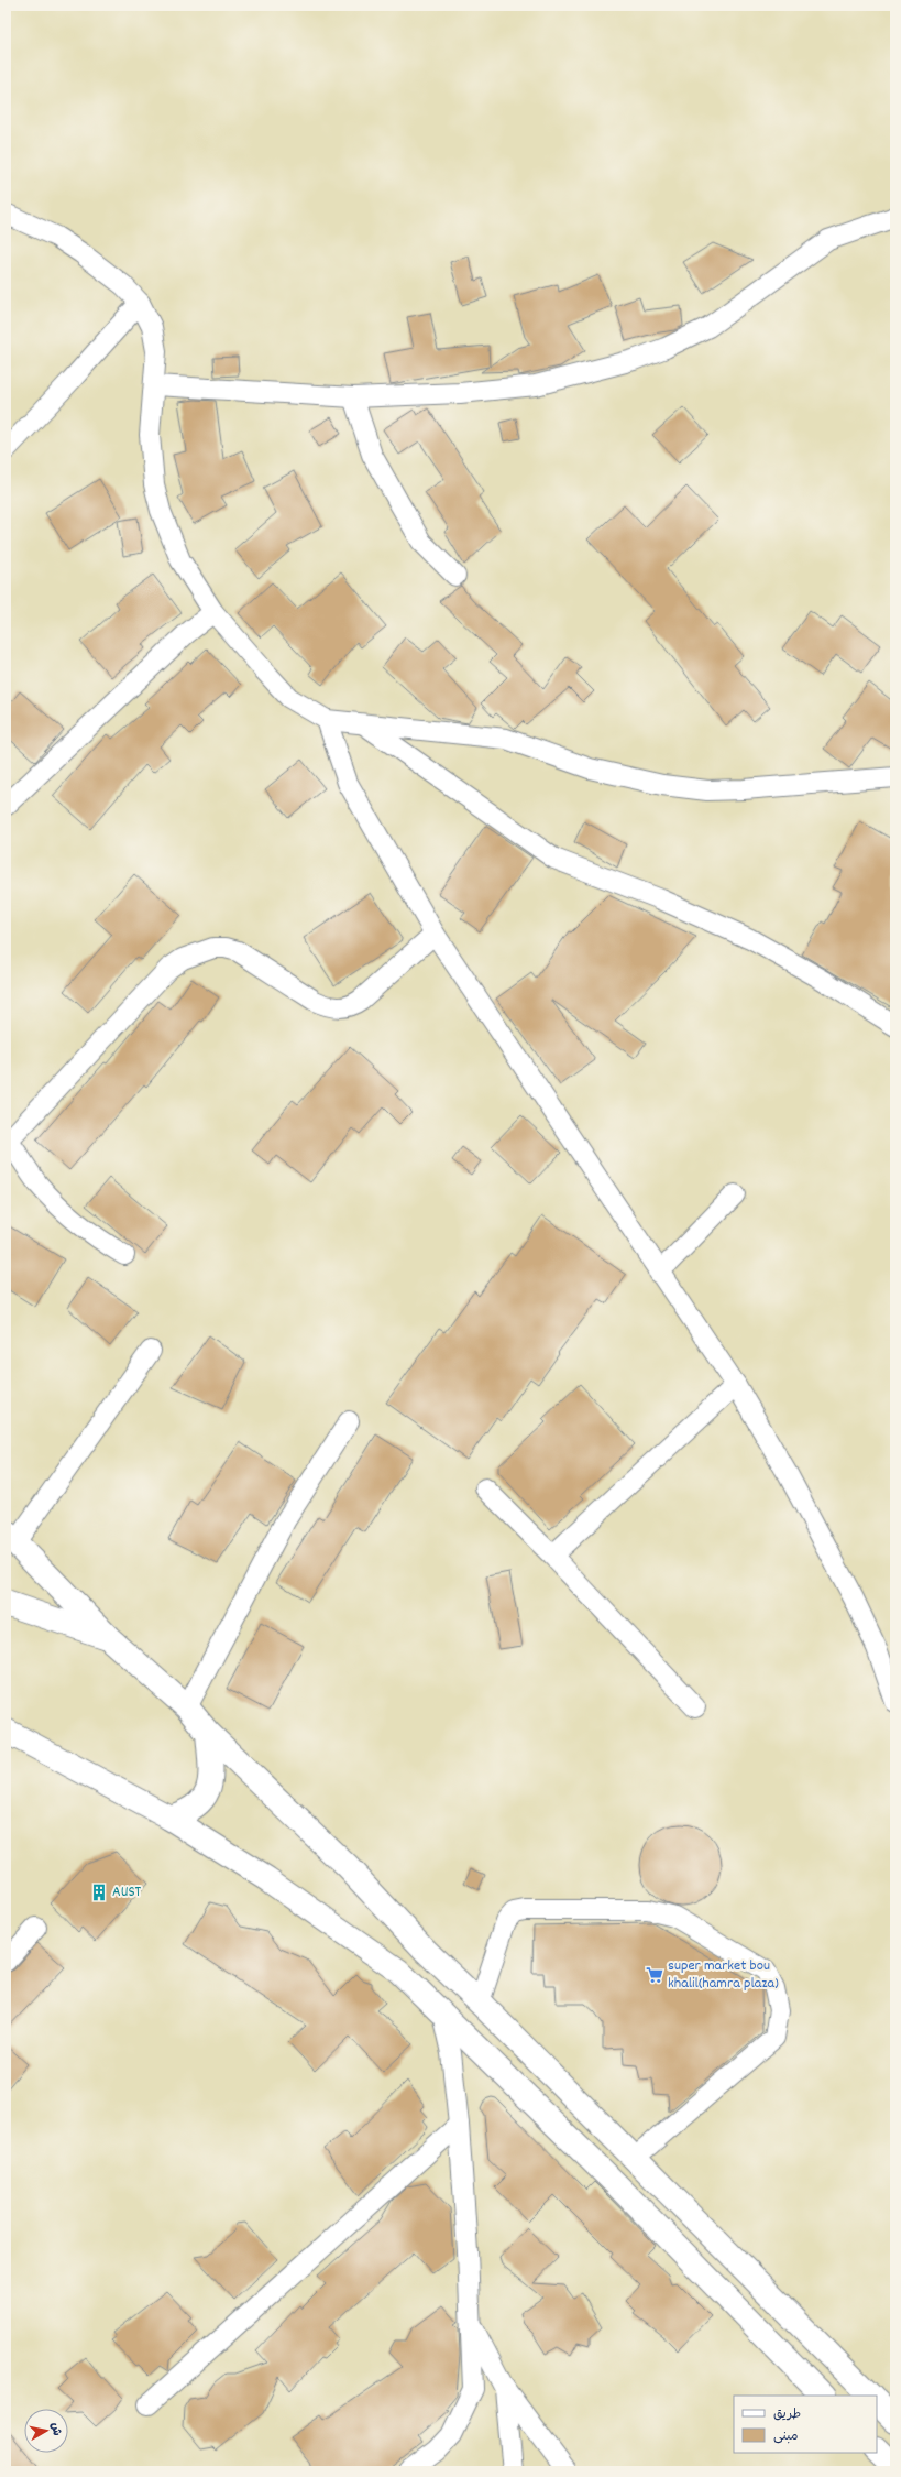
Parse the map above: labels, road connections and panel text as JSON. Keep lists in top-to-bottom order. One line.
{"places":{"building":["AUST"],"supermarket":["super market bou khalil(hamra plaza)"]},"legend":["طريق","مبنى"],"north":"right"}
